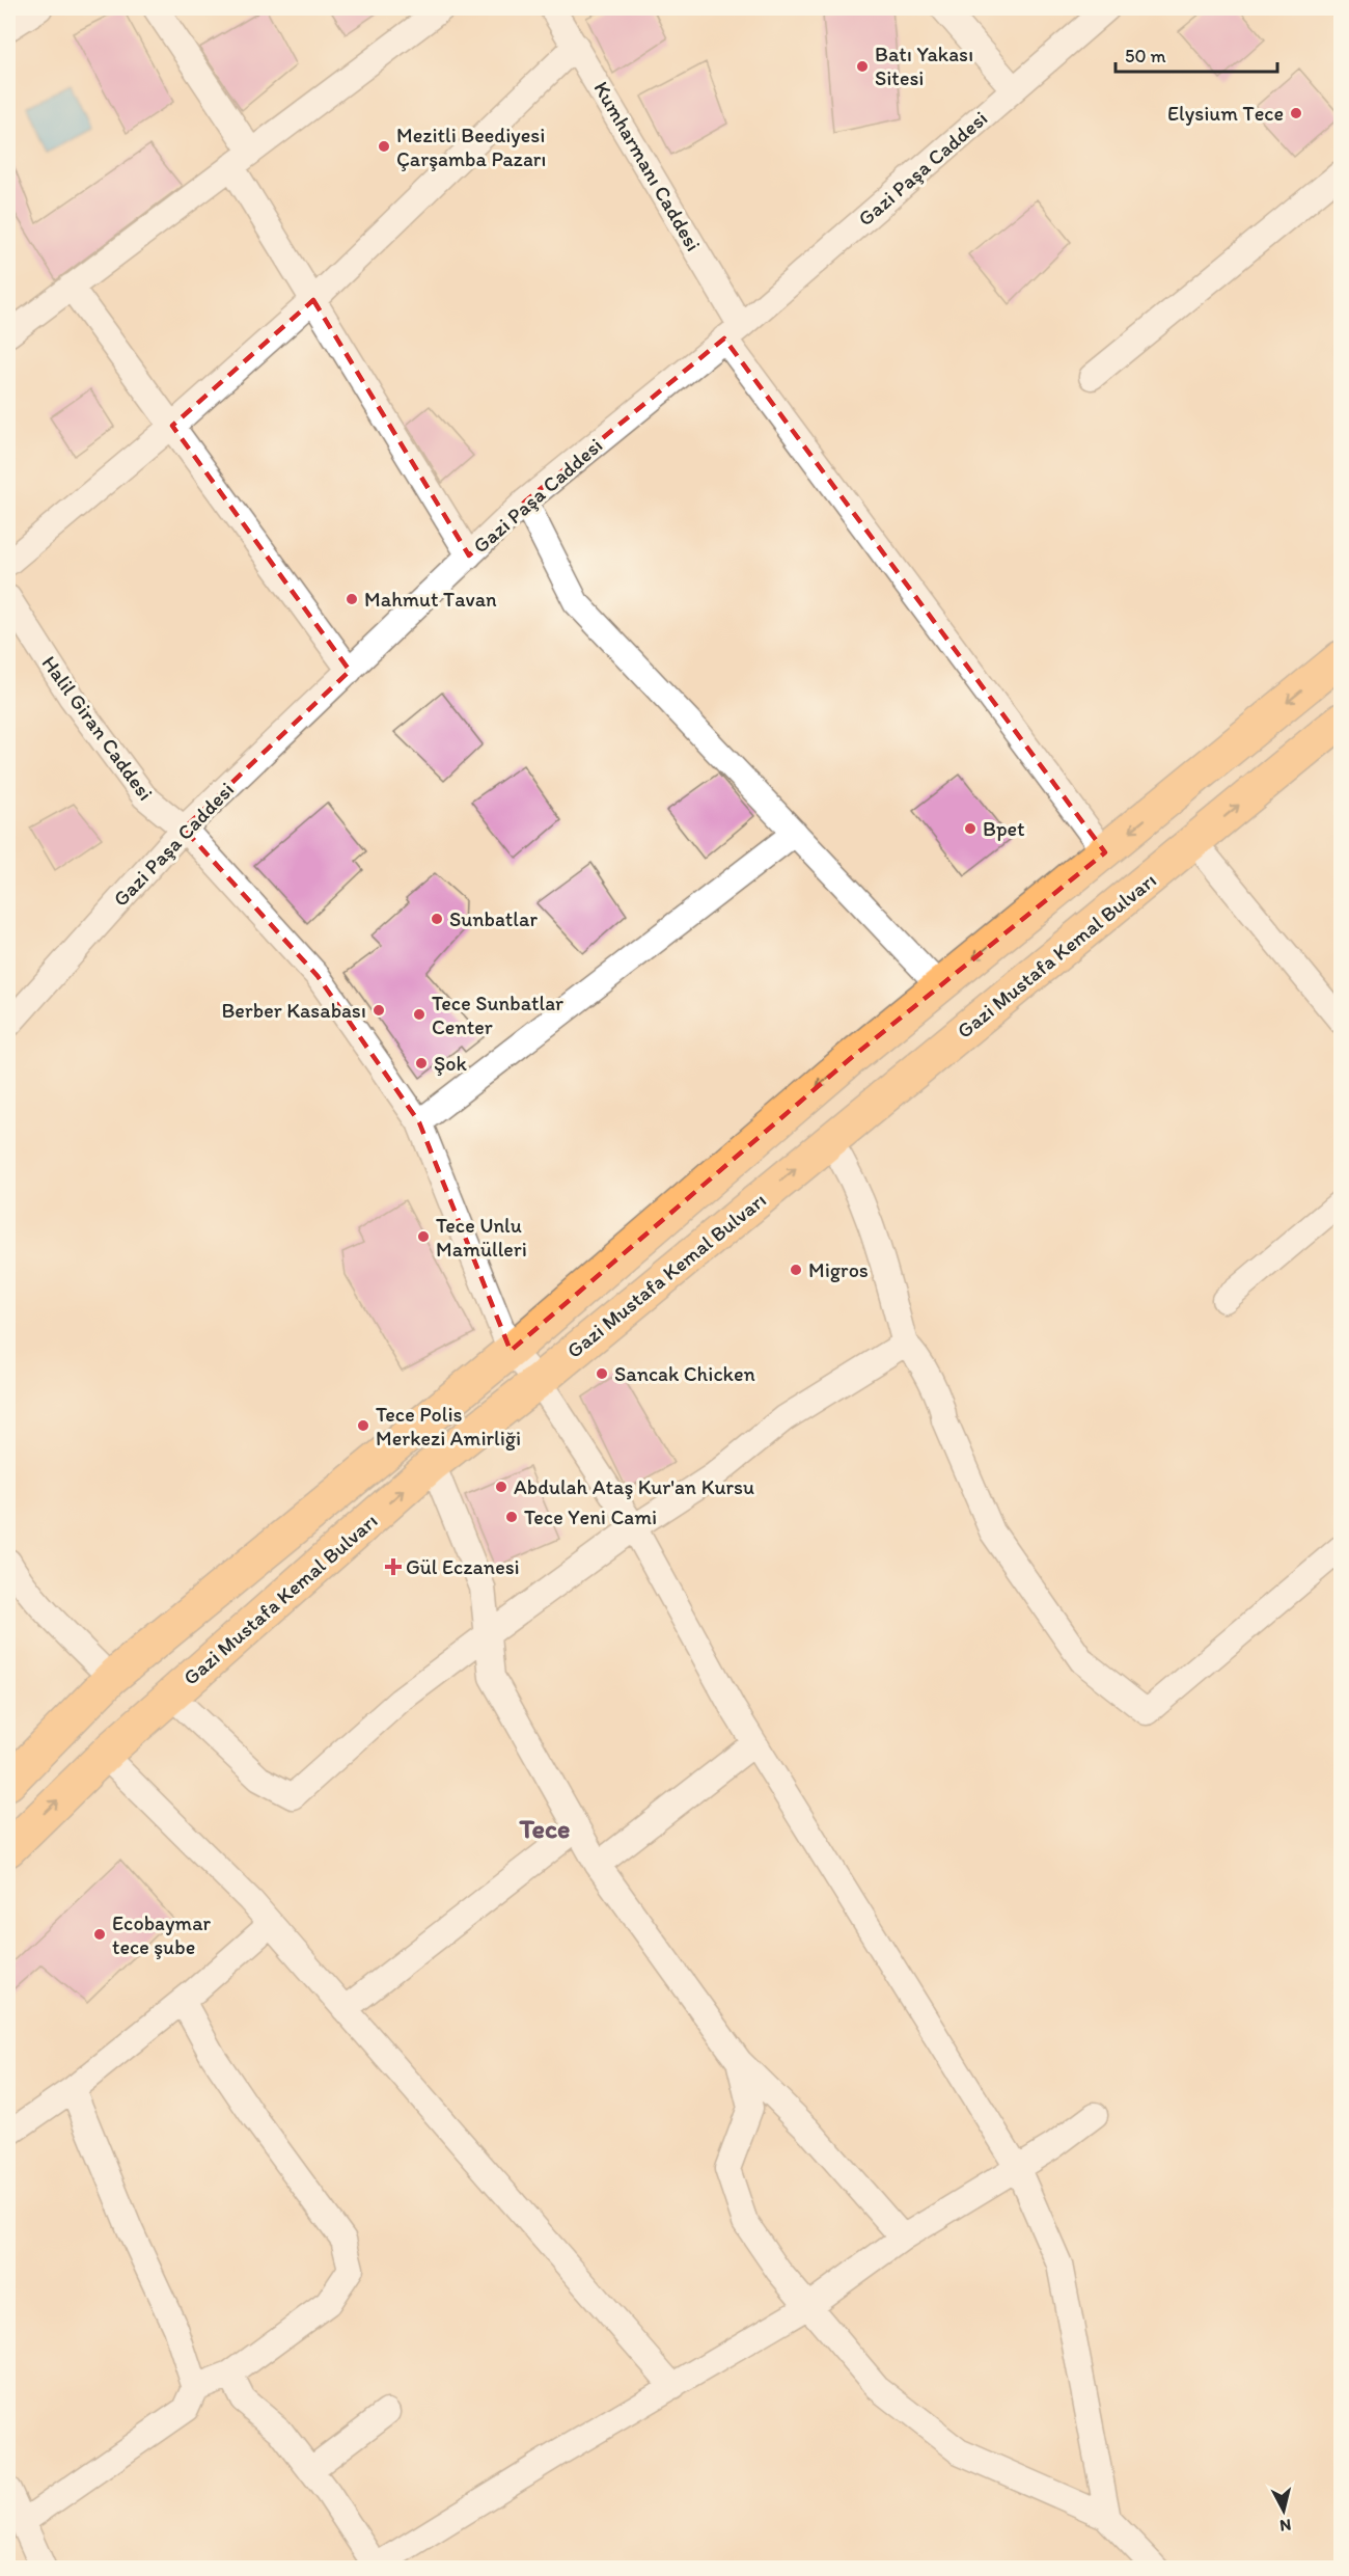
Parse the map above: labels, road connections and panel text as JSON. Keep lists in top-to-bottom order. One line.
{"streets":{"highway":["Gazi Mustafa Kemal Bulvarı"],"street":["Kumharmanı Caddesi","Gazi Paşa Caddesi","Halil Giran Caddesi"]},"crossings":[["Kumharmanı Caddesi","Gazi Paşa Caddesi"],["Kumharmanı Caddesi","Gazi Mustafa Kemal Bulvarı"],["Gazi Paşa Caddesi","Halil Giran Caddesi"],["Halil Giran Caddesi","Gazi Mustafa Kemal Bulvarı"]],"districts":["Tece"],"places":{"other":["Batı Yakası Sitesi","Elysium Tece","Mezitli Beediyesi Çarşamba Pazarı","Mahmut Tavan","Bpet","Sunbatlar","Berber Kasabası","Tece Sunbatlar Center","Şok","Tece Unlu Mamülleri","Migros","Sancak Chicken","Tece Polis Merkezi Amirliği","Abdulah Ataş Kur'an Kursu","Tece Yeni Cami","Ecobaymar tece şube"],"health":["Gül Eczanesi"]},"scale_bar":"50 m","north":"bottom"}
